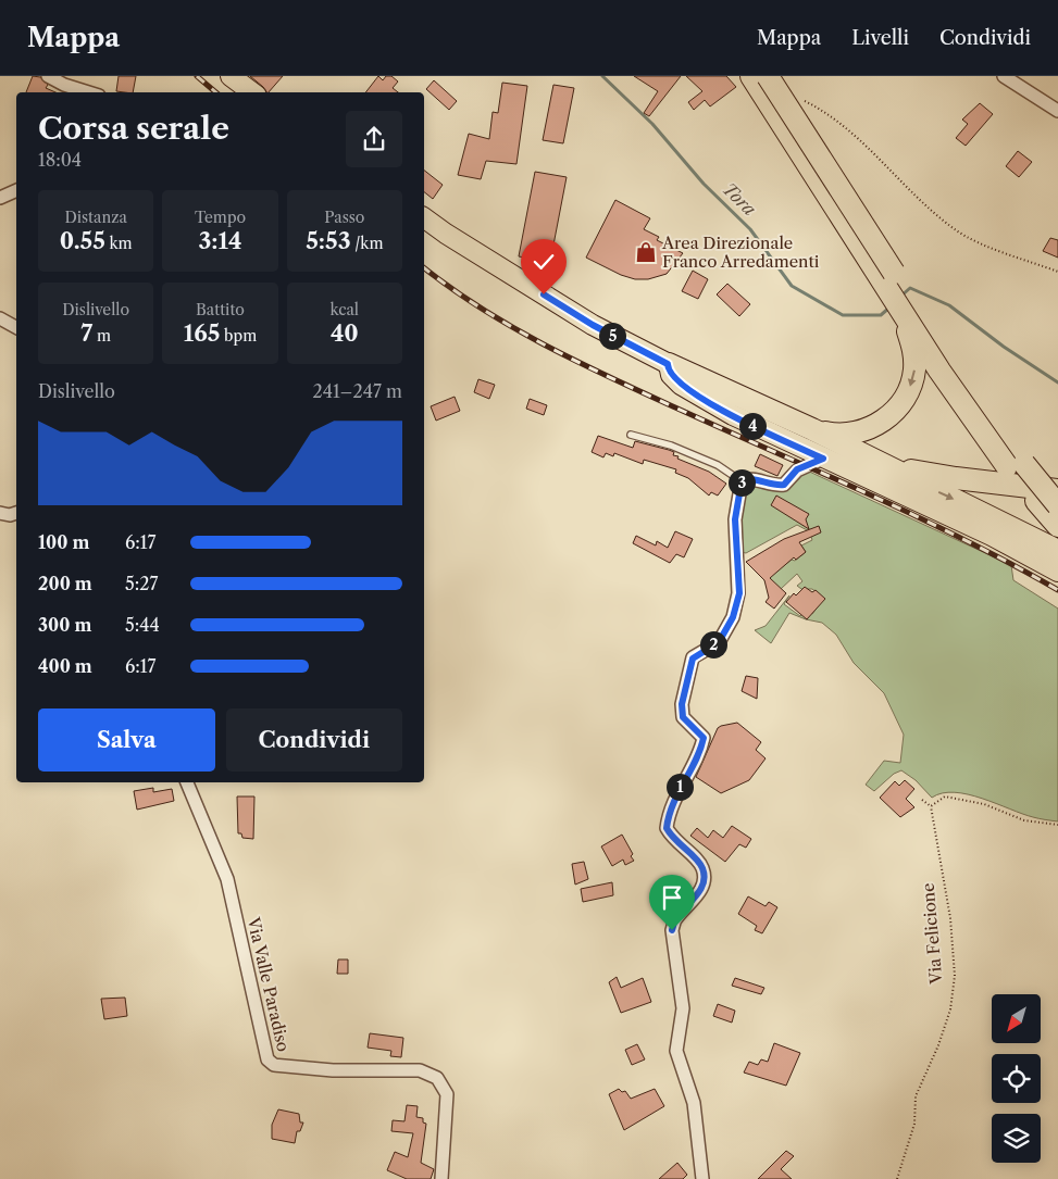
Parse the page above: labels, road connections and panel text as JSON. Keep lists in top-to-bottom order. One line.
{"streets":{"street":["Via Valle Paradiso"],"path":["Via Felicione"]},"water":["Tora"],"places":{"shop":["Area Direzionale Franco Arredamenti"]},"north":"bottom left","page":{"header":"Mappa","nav":["Mappa","Livelli","Condividi"],"heading":["Corsa serale","18:04"],"stats":[["Distanza","0.55 km"],["Tempo","3:14"],["Passo","5:53 /km"],["Dislivello","7 m"],["Battito","165 bpm"],["kcal","40"]],"pins":["5","4","3","2","1"],"chart":["Dislivello","241–247 m"],"list":[{"name":"100 m","note":"6:17"},{"name":"200 m","note":"5:27"},{"name":"300 m","note":"5:44"},{"name":"400 m","note":"6:17"}],"buttons":["Salva","Condividi"]}}
